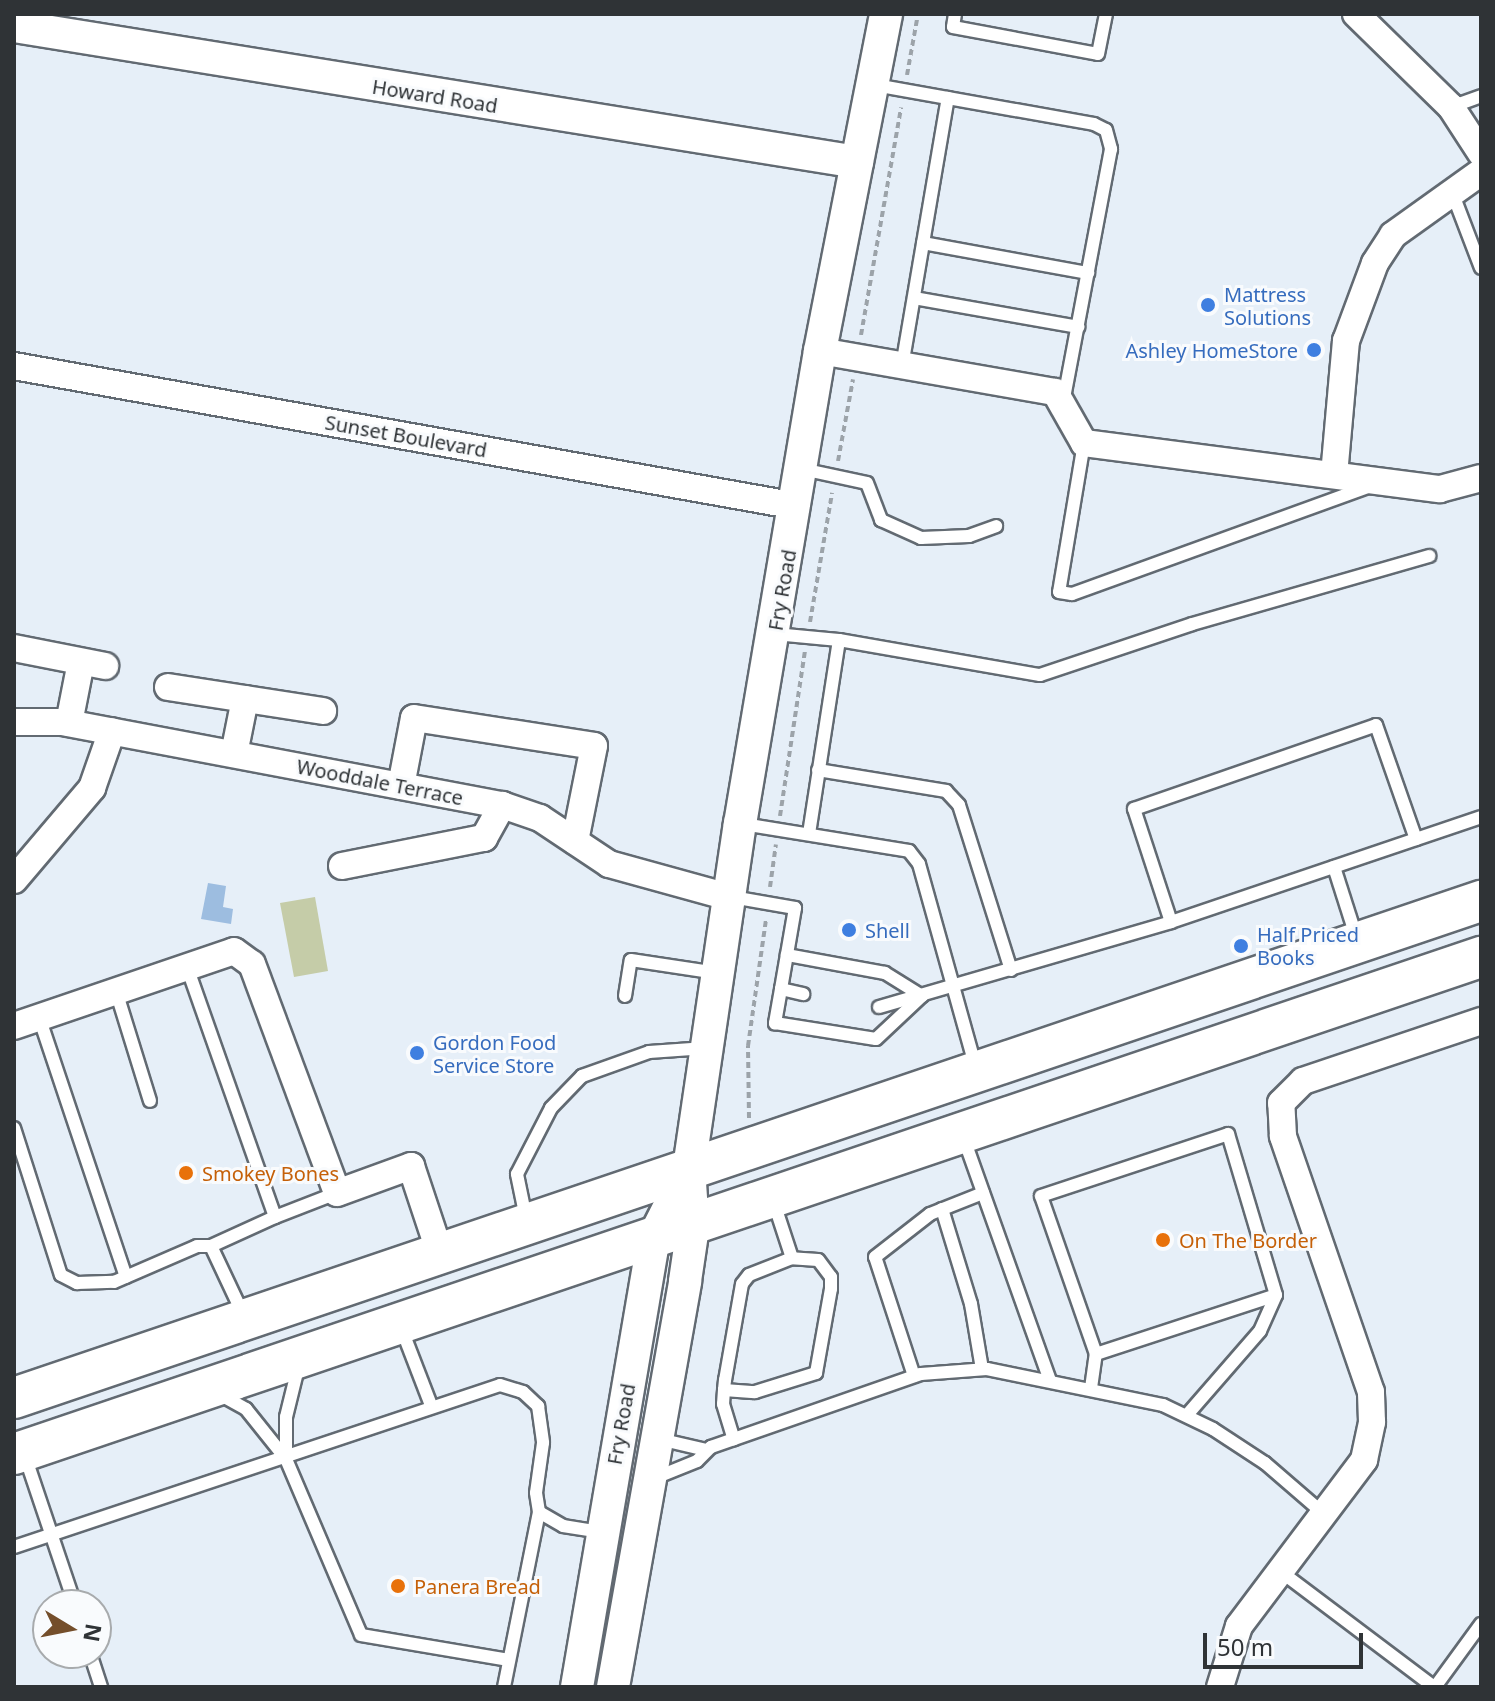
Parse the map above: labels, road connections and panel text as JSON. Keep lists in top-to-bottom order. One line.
{"streets":{"street":["Howard Road","Sunset Boulevard","Fry Road","Wooddale Terrace"]},"crossings":[["Howard Road","Fry Road"],["Sunset Boulevard","Fry Road"],["Fry Road","Wooddale Terrace"]],"places":["Mattress Solutions","Ashley HomeStore","Shell","Half Priced Books","Gordon Food Service Store","Smokey Bones","On The Border","Panera Bread"],"scale_bar":"50 m","north":"right"}
